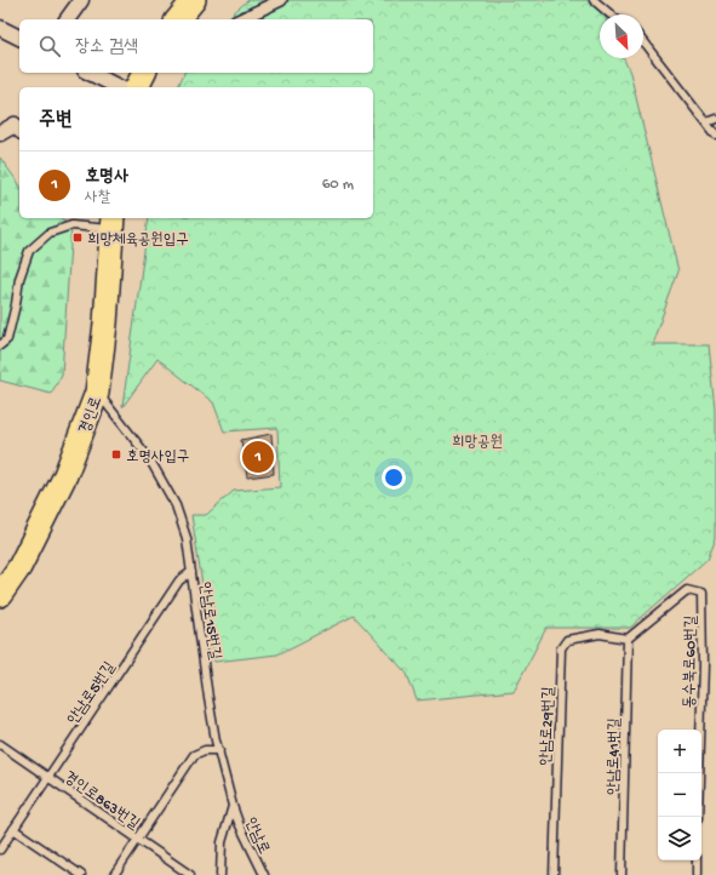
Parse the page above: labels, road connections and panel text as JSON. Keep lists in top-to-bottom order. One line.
{"streets":{"main road":["경인로"],"lane":["안남로15번길","동수북로60번길","안남로5번길","안남로29번길","안남로41번길","경인로863번길","안남로"]},"crossings":[["경인로","안남로15번길"],["안남로15번길","안남로5번길"],["안남로15번길","안남로"],["동수북로60번길","안남로29번길"],["동수북로60번길","안남로41번길"],["안남로5번길","경인로863번길"],["안남로29번길","안남로41번길"]],"parks":["희망공원"],"places":{"transit":["희망체육공원입구","호명사입구"]},"north":"bottom right","page":{"search":"장소 검색","heading":"주변","list":[{"mark":"1","name":"호명사","note":"사찰","value":"60 m"}],"pins":"1","map_buttons":["+","−"]}}
